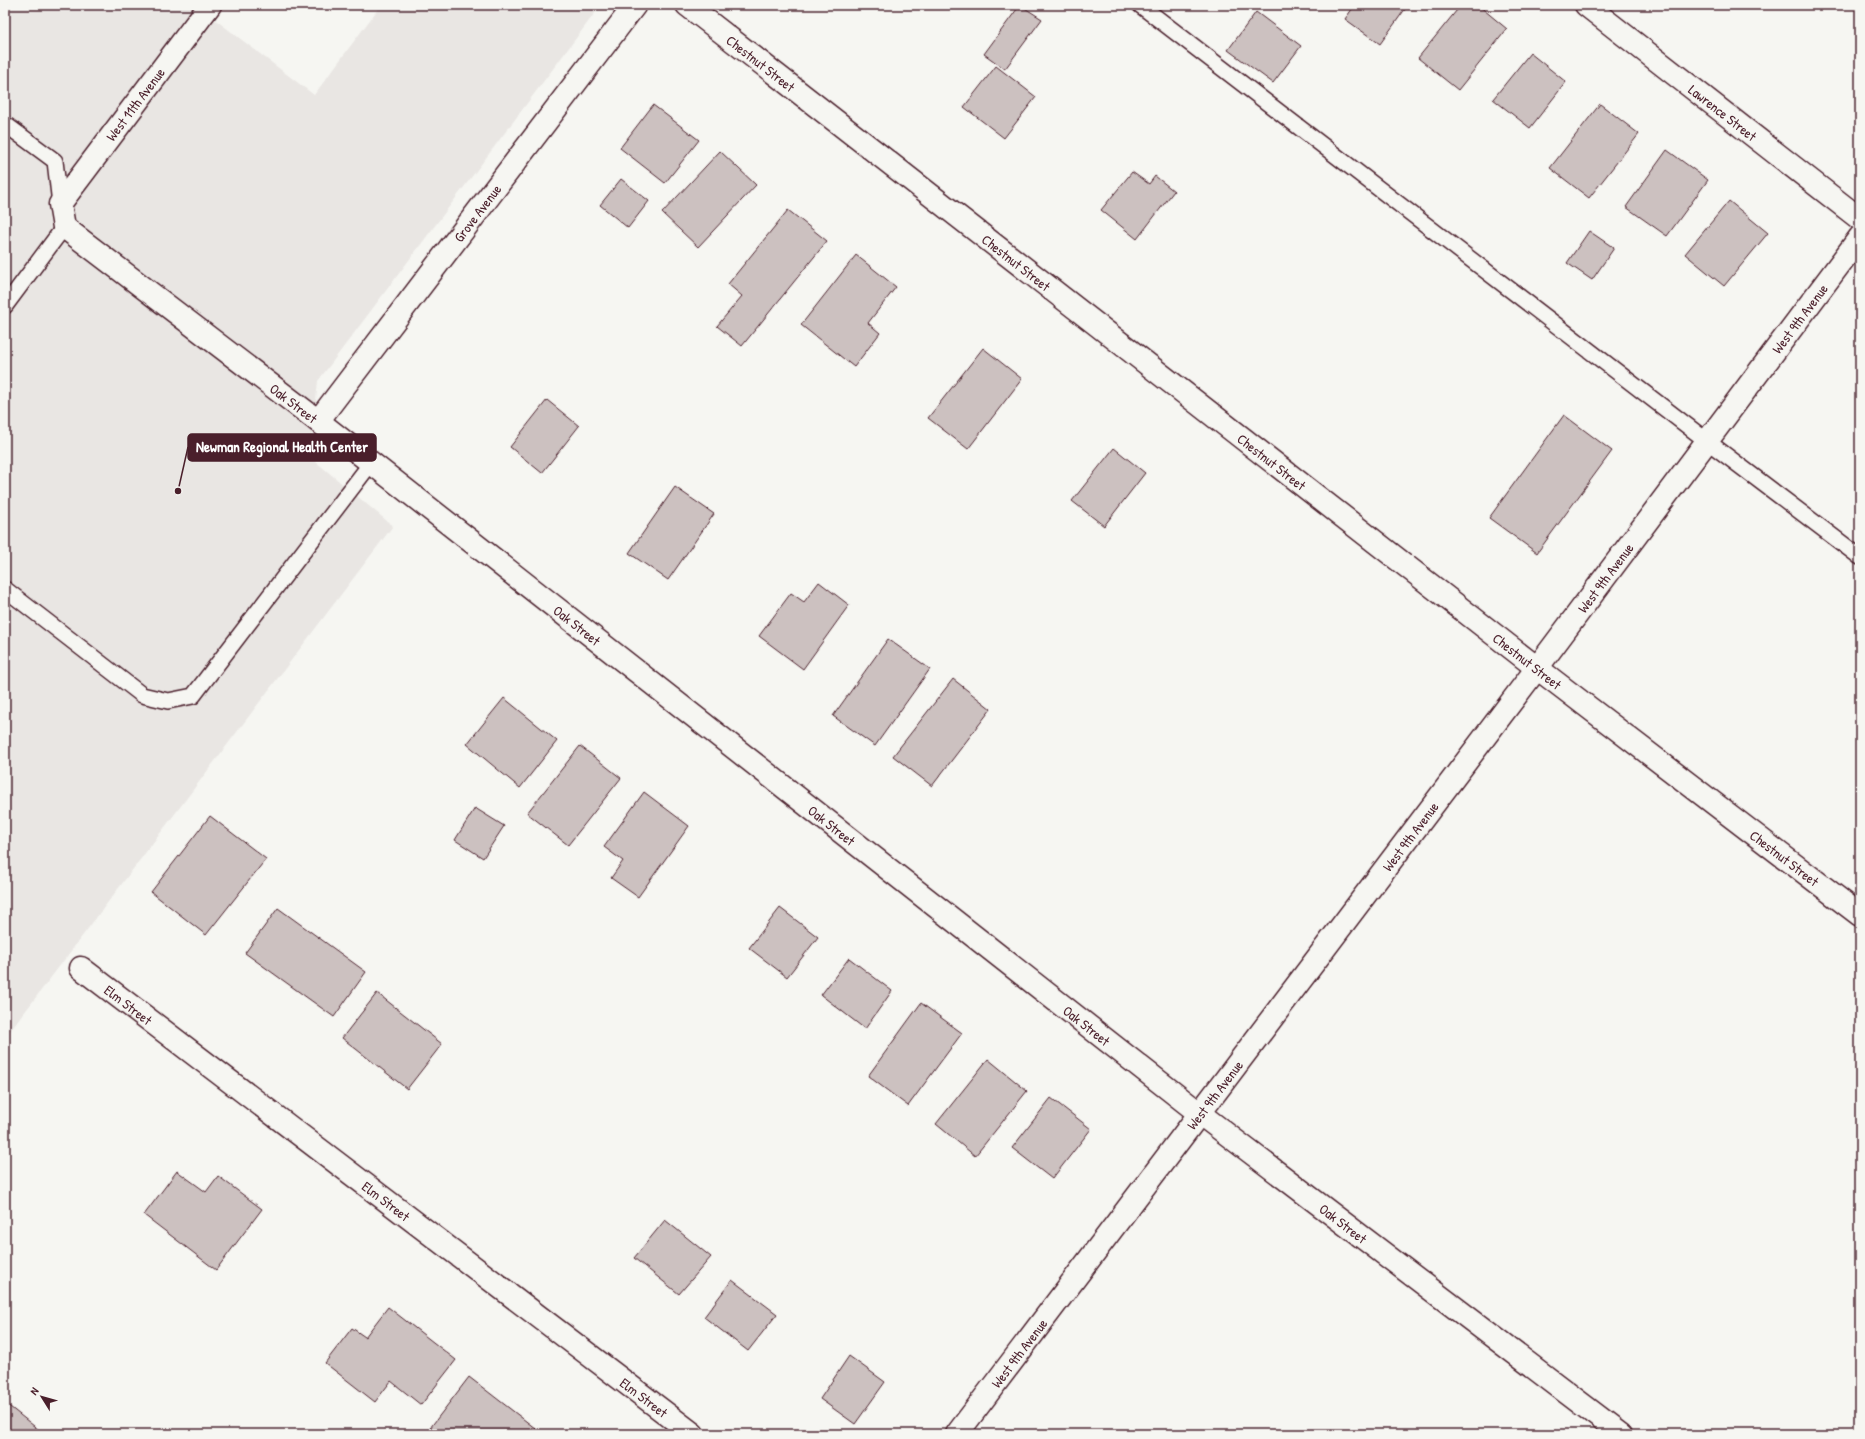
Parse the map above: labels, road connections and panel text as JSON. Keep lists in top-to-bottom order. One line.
{"streets":{"street":["Chestnut Street","West 11th Avenue","Lawrence Street","Grove Avenue","West 9th Avenue","Oak Street","Elm Street"]},"crossings":[["Chestnut Street","West 9th Avenue"],["Grove Avenue","Oak Street"],["West 9th Avenue","Oak Street"]],"places":["Newman Regional Health Center"],"north":"top left"}
